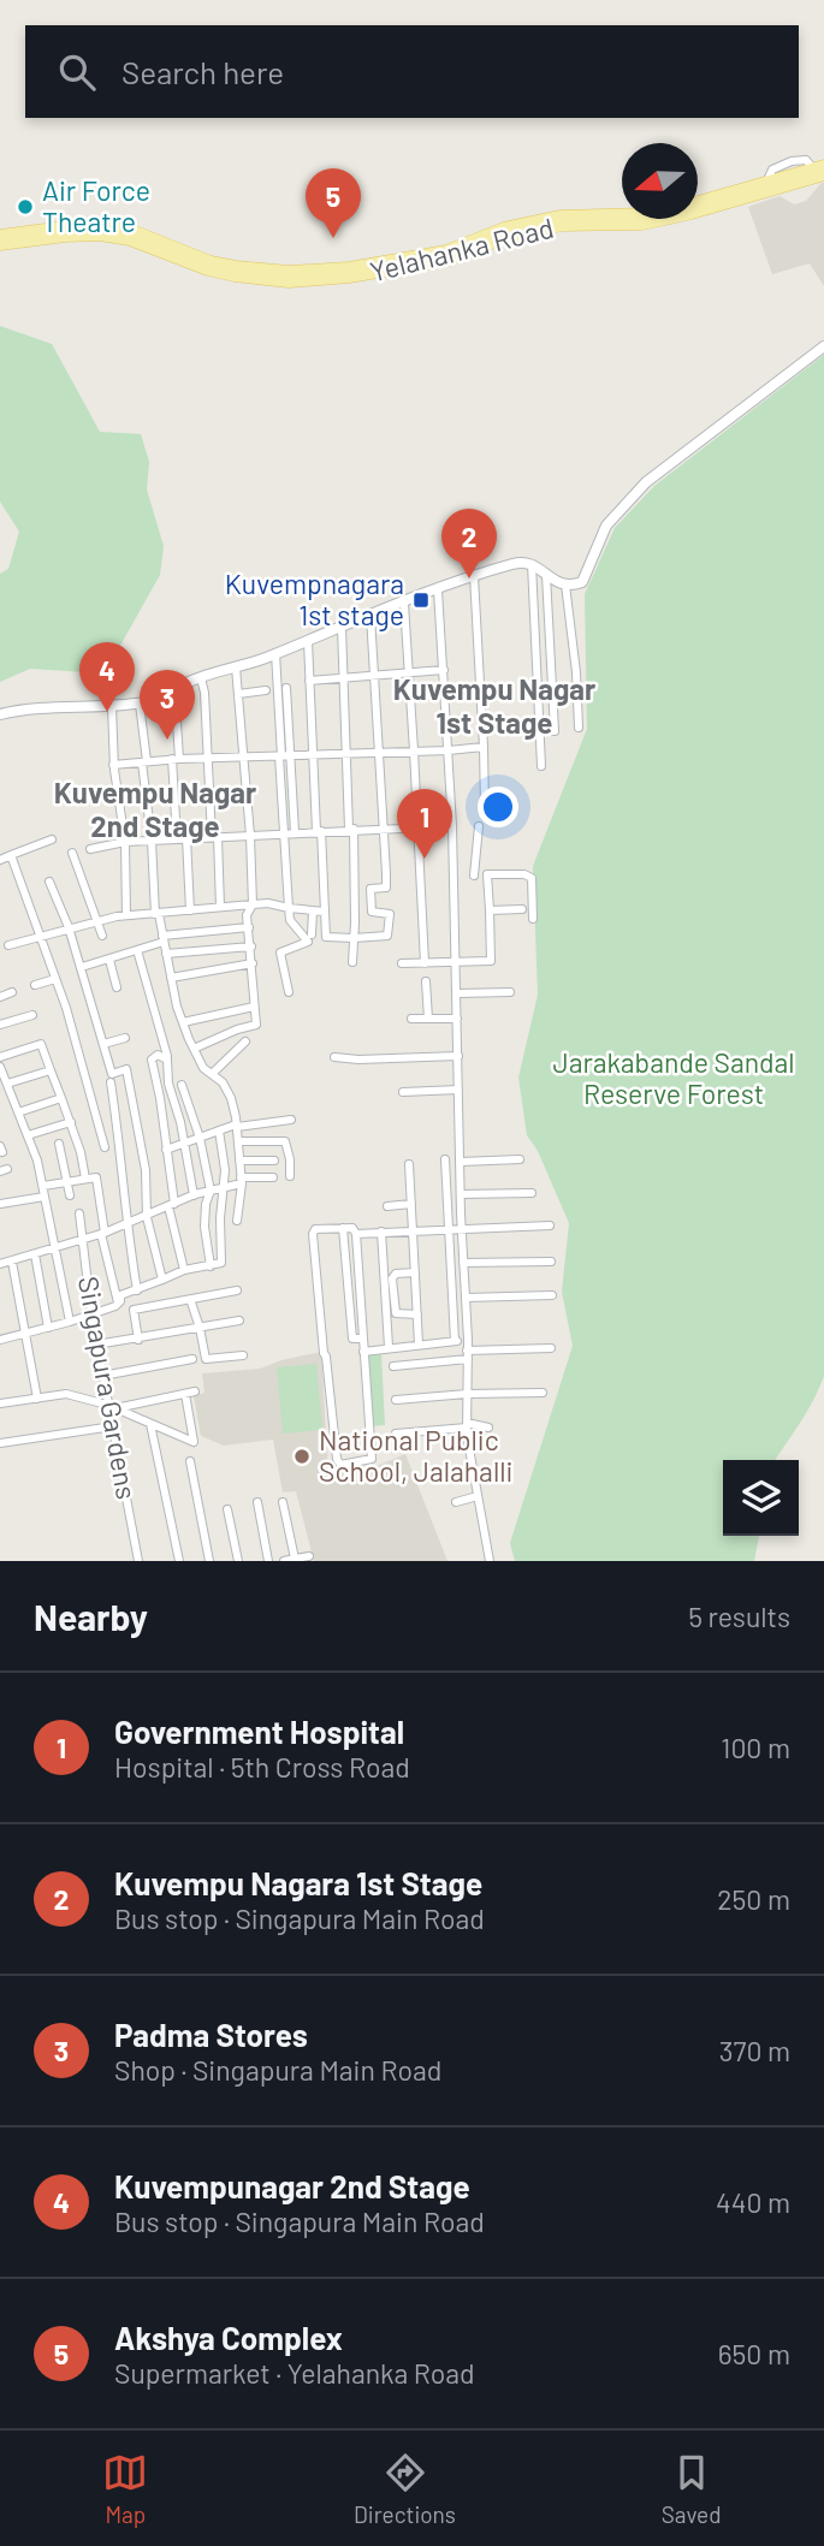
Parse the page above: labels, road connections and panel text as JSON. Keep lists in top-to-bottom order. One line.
{"streets":{"main road":["Yelahanka Road"],"street":["Singapura Gardens"]},"districts":["Kuvempu Nagar 1st Stage","Kuvempu Nagar 2nd Stage"],"parks":["Jarakabande Sandal Reserve Forest"],"places":{"other":["Air Force Theatre","National Public School, Jalahalli"],"transit":["Kuvempnagara 1st stage"]},"north":"left","page":{"search":"Search here","pins":["5","2","4","3","1"],"heading":["Nearby","5 results"],"list":[{"mark":"1","name":"Government Hospital","note":"Hospital · 5th Cross Road","value":"100 m"},{"mark":"2","name":"Kuvempu Nagara 1st Stage","note":"Bus stop · Singapura Main Road","value":"250 m"},{"mark":"3","name":"Padma Stores","note":"Shop · Singapura Main Road","value":"370 m"},{"mark":"4","name":"Kuvempunagar 2nd Stage","note":"Bus stop · Singapura Main Road","value":"440 m"},{"mark":"5","name":"Akshya Complex","note":"Supermarket · Yelahanka Road","value":"650 m"}],"nav":["Map","Directions","Saved"]}}
